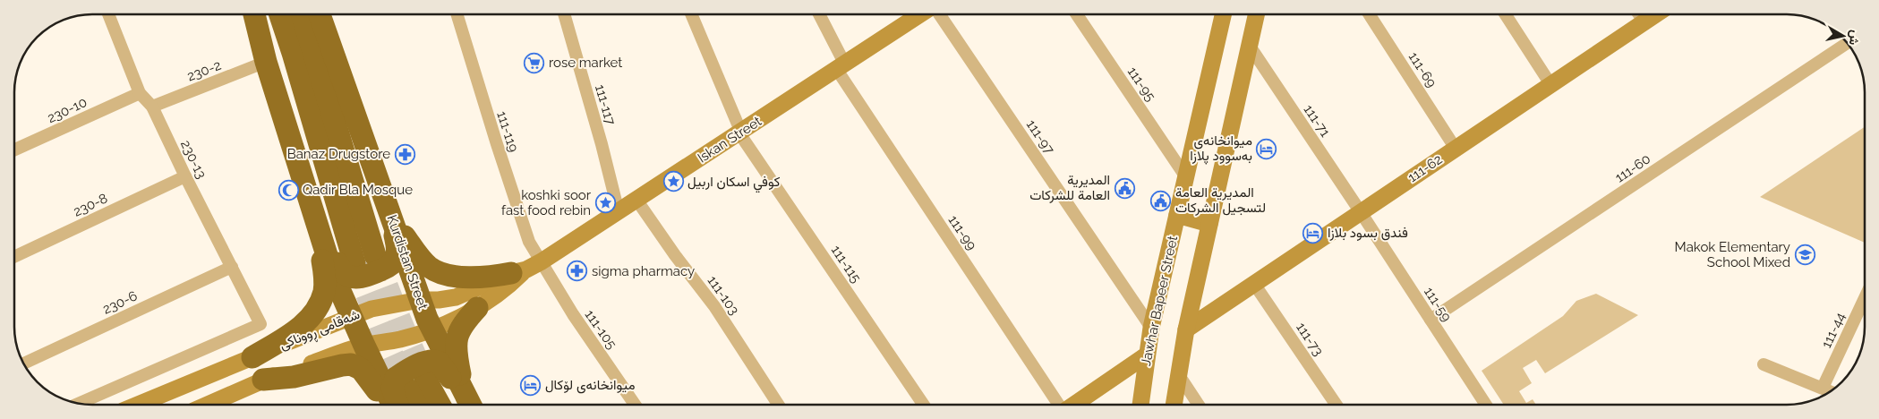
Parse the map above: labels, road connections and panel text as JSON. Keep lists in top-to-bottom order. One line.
{"streets":{"highway":["Kurdistan Street"],"main road":["Iskan Street","111-62","Jawhar Bapeer Street","شەقامی ڕووناکی"],"street":["111-69","230-2","111-95","111-117","230-10","111-71","111-119","111-97","230-13","111-60","230-8","111-99","111-115","111-103","230-6","111-59","111-105","111-44","111-73"]},"crossings":[["111-69","111-62"],["230-2","230-13"],["111-95","Jawhar Bapeer Street"],["111-117","Iskan Street"],["230-10","230-13"],["111-71","111-62"],["111-71","111-59"],["111-119","Iskan Street"],["111-119","111-105"],["111-97","Jawhar Bapeer Street"],["Iskan Street","111-99"],["Iskan Street","Kurdistan Street"],["Iskan Street","111-115"],["Iskan Street","111-103"],["Iskan Street","شەقامی ڕووناکی"],["Iskan Street","111-105"],["230-13","230-8"],["230-13","230-6"],["111-62","111-59"],["111-62","111-73"],["111-60","111-59"]],"places":{"supermarket":["rose market"],"hotel":["میوانخانەی بەسوود پلازا","فندق بسود بلازا","میوانخانەی لۆکال"],"pharmacy":["Banaz Drugstore","sigma pharmacy"],"place":["كوفي اسكان اربيل","koshki soor fast food rebin"],"public building":["المديرية العامة للشركات","المديرية العامة لتسجيل الشركات"],"mosque":["Qadir Bla Mosque"],"school or university":["Makok Elementary School Mixed"]},"north":"right"}
